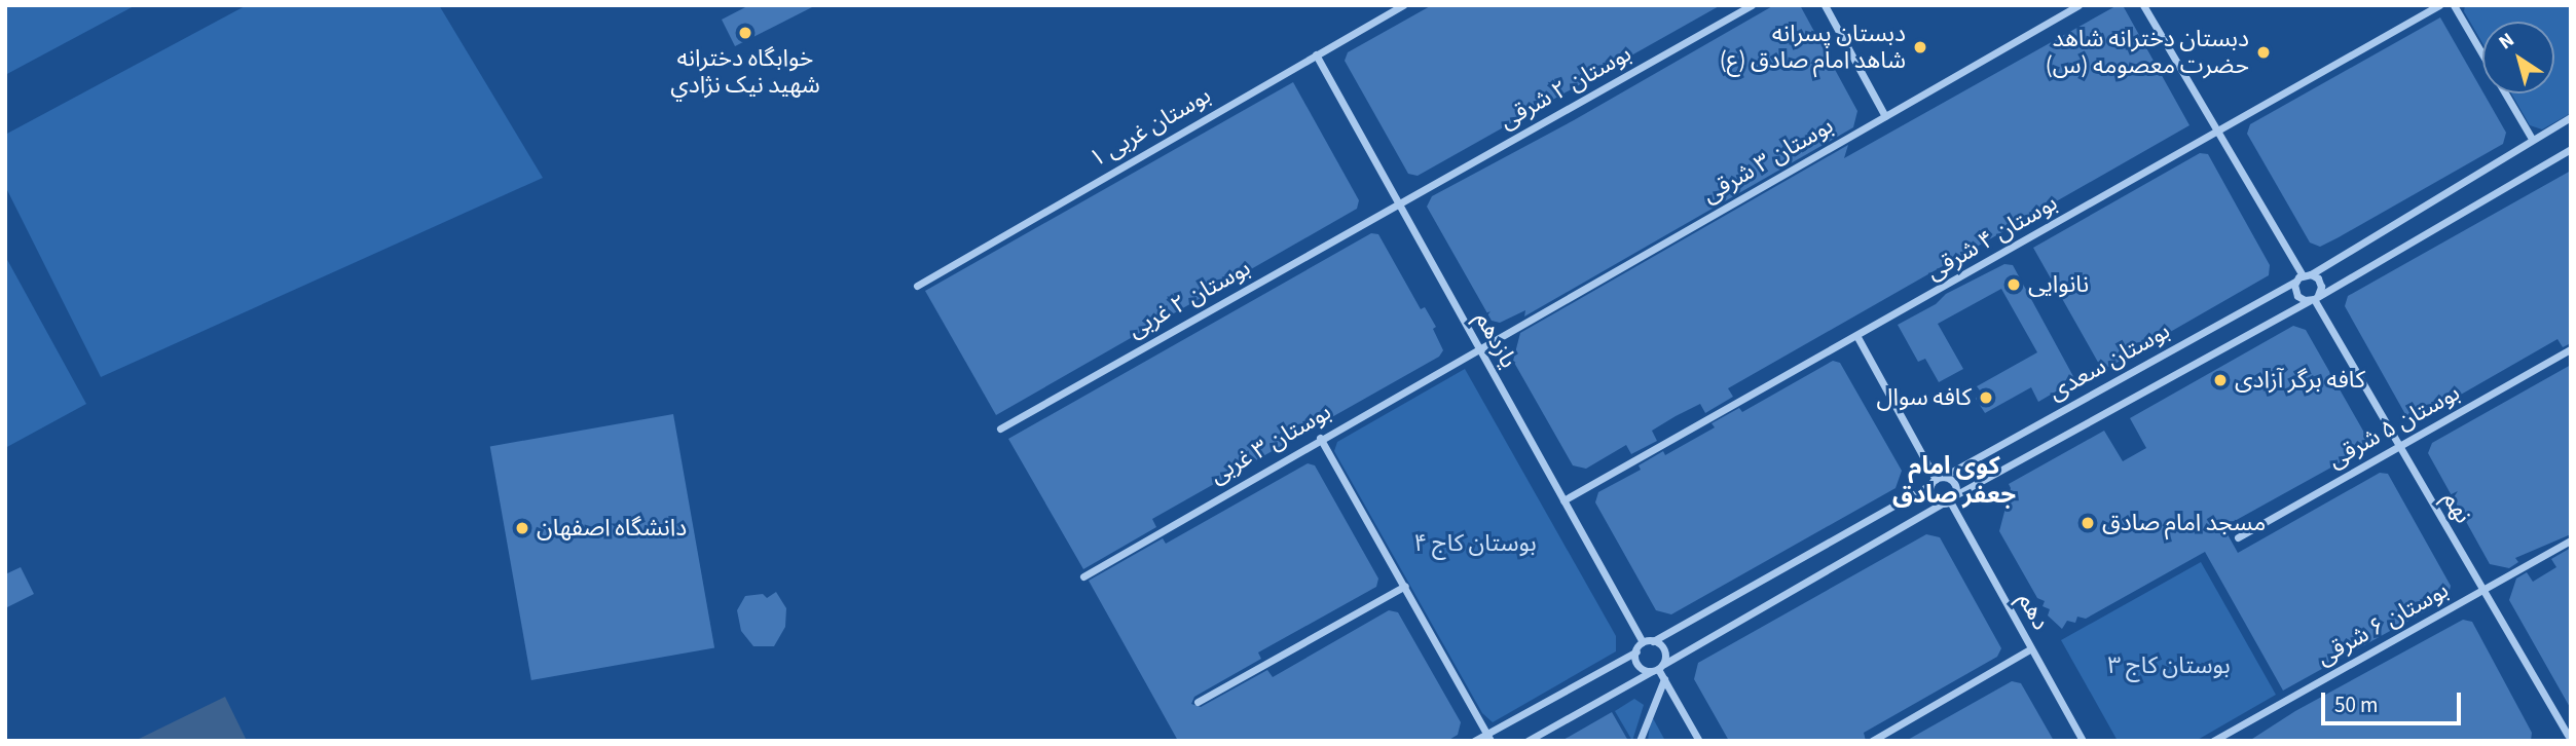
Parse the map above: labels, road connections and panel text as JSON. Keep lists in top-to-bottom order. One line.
{"streets":{"street":["بوستان ۲ شرقی","بوستان غربی ۱","بوستان ۳ شرقی","بوستان ۴ شرقی","بوستان ۲ غربی","یازدهم","بوستان سعدی","بوستان ۵ شرقی","بوستان ۳ غربی","نهم","دهم","بوستان ۶ شرقی"]},"crossings":[["بوستان ۲ شرقی","بوستان ۲ غربی"],["بوستان ۲ شرقی","یازدهم"],["بوستان غربی ۱","یازدهم"],["بوستان ۳ شرقی","یازدهم"],["بوستان ۳ شرقی","بوستان ۳ غربی"],["بوستان ۴ شرقی","یازدهم"],["بوستان ۲ غربی","یازدهم"],["یازدهم","بوستان سعدی"],["یازدهم","بوستان ۳ غربی"],["بوستان سعدی","نهم"],["بوستان سعدی","دهم"],["بوستان ۵ شرقی","نهم"],["نهم","بوستان ۶ شرقی"]],"districts":["کوی امام جعفر صادق"],"parks":["بوستان کاج ۴","بوستان کاج ۳"],"places":["خوابگاه دخترانه شهيد نيک نژادي","دبستان پسرانه شاهد امام صادق (ع)","دبستان دخترانه شاهد حضرت معصومه (س)","نانوایی","کافه برگر آزادی","کافه سوال","مسجد امام صادق","دانشگاه اصفهان"],"scale_bar":"50 m","north":"top left"}
